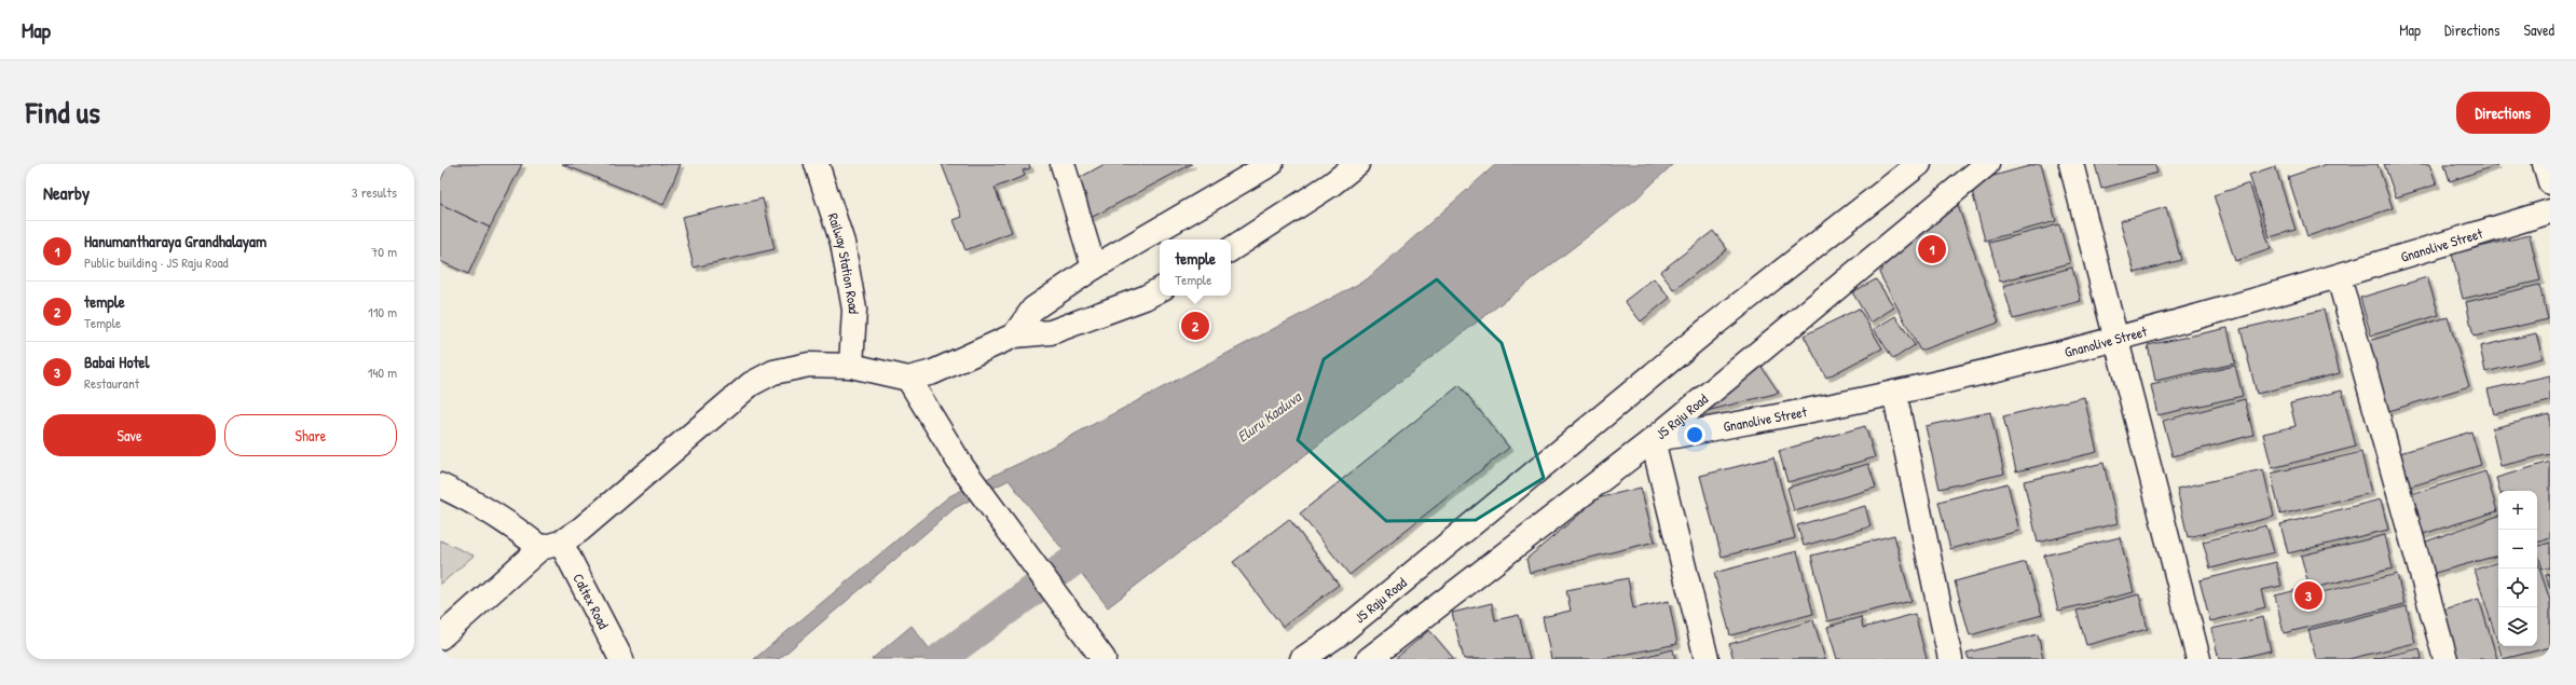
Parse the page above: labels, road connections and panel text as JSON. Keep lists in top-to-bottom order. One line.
{"streets":{"street":["Gnanolive Street","Railway Station Road","JS Raju Road","Caltex Road"]},"crossings":[["Gnanolive Street","JS Raju Road"]],"water":["Eluru Kaaluva"],"page":{"header":"Map","nav":["Map","Directions","Saved"],"title":"Find us","buttons":["Directions",["Save","Share"]],"heading":["Nearby","3 results"],"list":[{"mark":"1","name":"Hanumantharaya Grandhalayam","note":"Public building · JS Raju Road","value":"70 m"},{"mark":"2","name":"temple","note":"Temple","value":"110 m"},{"mark":"3","name":"Babai Hotel","note":"Restaurant","value":"140 m"}],"pins":["1","2","3"],"popup":["temple","Temple"],"map_buttons":["+","−"]}}
